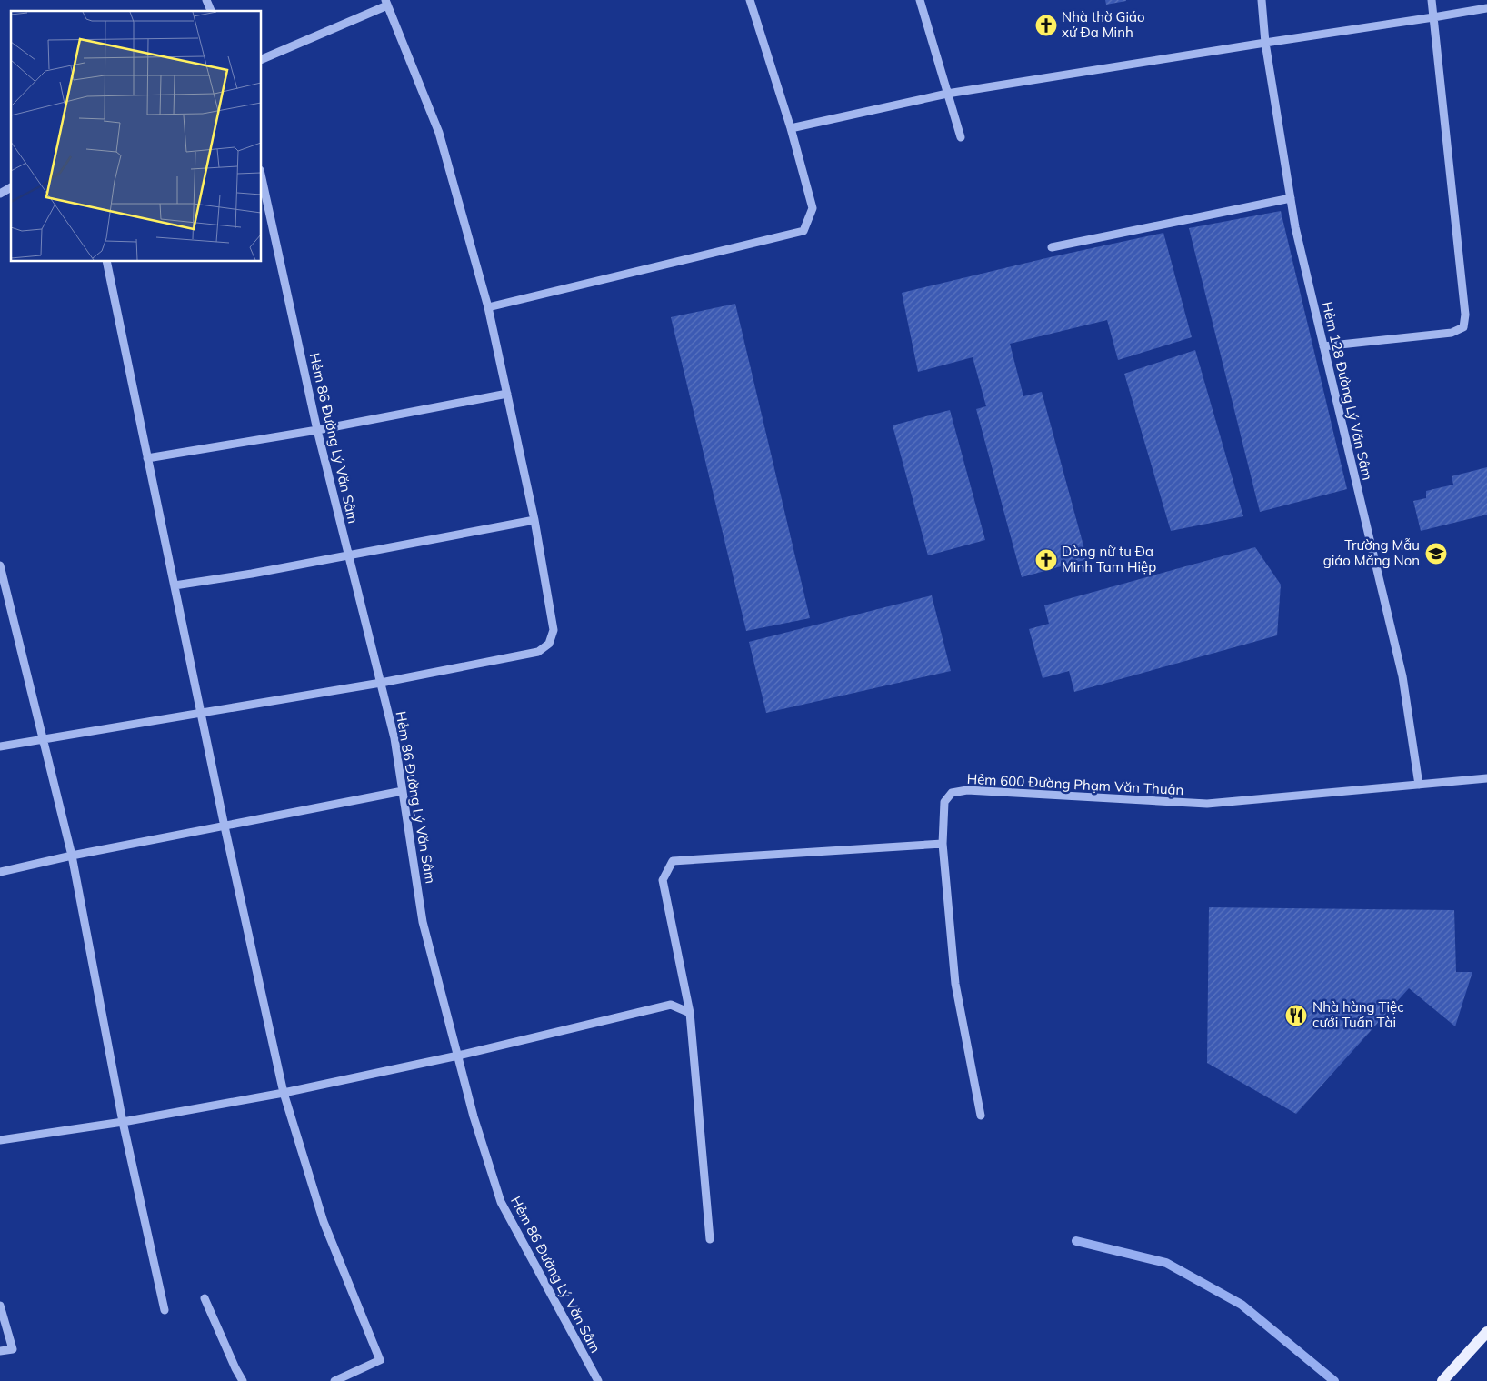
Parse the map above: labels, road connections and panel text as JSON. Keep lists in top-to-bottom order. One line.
{"streets":{"street":["Hẻm 128 Đường Lý Văn Sâm","Hẻm 86 Đường Lý Văn Sâm","Hẻm 600 Đường Phạm Văn Thuận"]},"crossings":[["Hẻm 128 Đường Lý Văn Sâm","Hẻm 600 Đường Phạm Văn Thuận"]],"places":{"church":["Nhà thờ Giáo xứ Đa Minh","Dòng nữ tu Đa Minh Tam Hiệp"],"school or university":["Trường Mẫu giáo Măng Non"],"restaurant":["Nhà hàng Tiệc cưới Tuấn Tài"]}}
